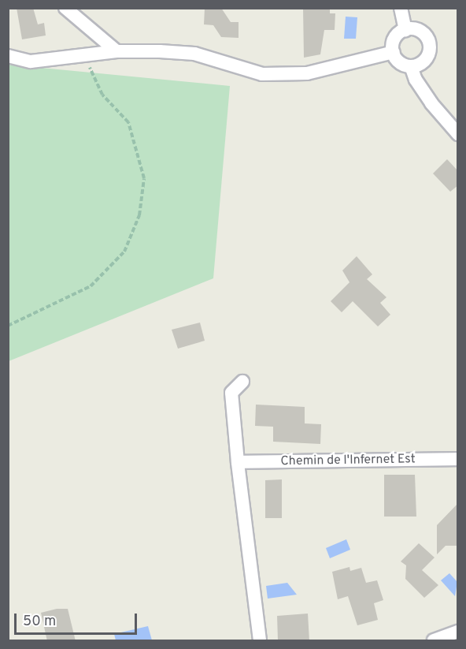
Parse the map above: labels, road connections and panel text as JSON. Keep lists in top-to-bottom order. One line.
{"streets":{"street":["Chemin de l'Infernet Est"]},"scale_bar":"50 m"}
